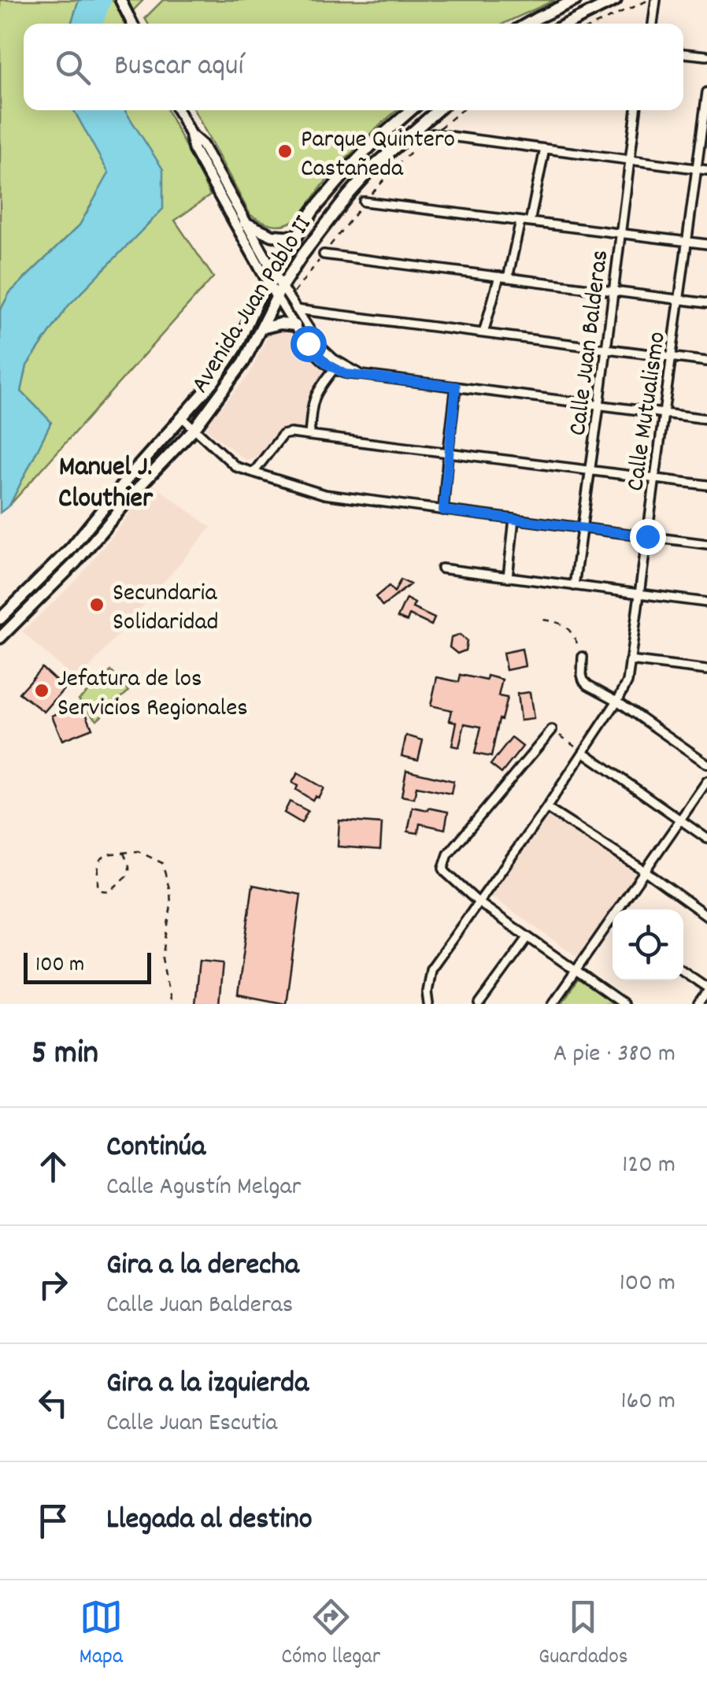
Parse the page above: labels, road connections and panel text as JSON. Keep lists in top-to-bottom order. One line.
{"streets":{"main road":["Avenida Juan Pablo II"],"street":["Calle Juan Balderas","Calle Mutualismo"]},"districts":["Manuel J. Clouthier"],"places":["Parque Quintero Castañeda","Secundaria Solidaridad","Jefatura de los Servicios Regionales"],"scale_bar":"100 m","page":{"search":"Buscar aquí","scale":"100 m","heading":["5 min","A pie · 380 m"],"list":[["Continúa","Calle Agustín Melgar","120 m"],["Gira a la derecha","Calle Juan Balderas","100 m"],["Gira a la izquierda","Calle Juan Escutia","160 m"],"Llegada al destino"],"nav":["Mapa","Cómo llegar","Guardados"]}}
